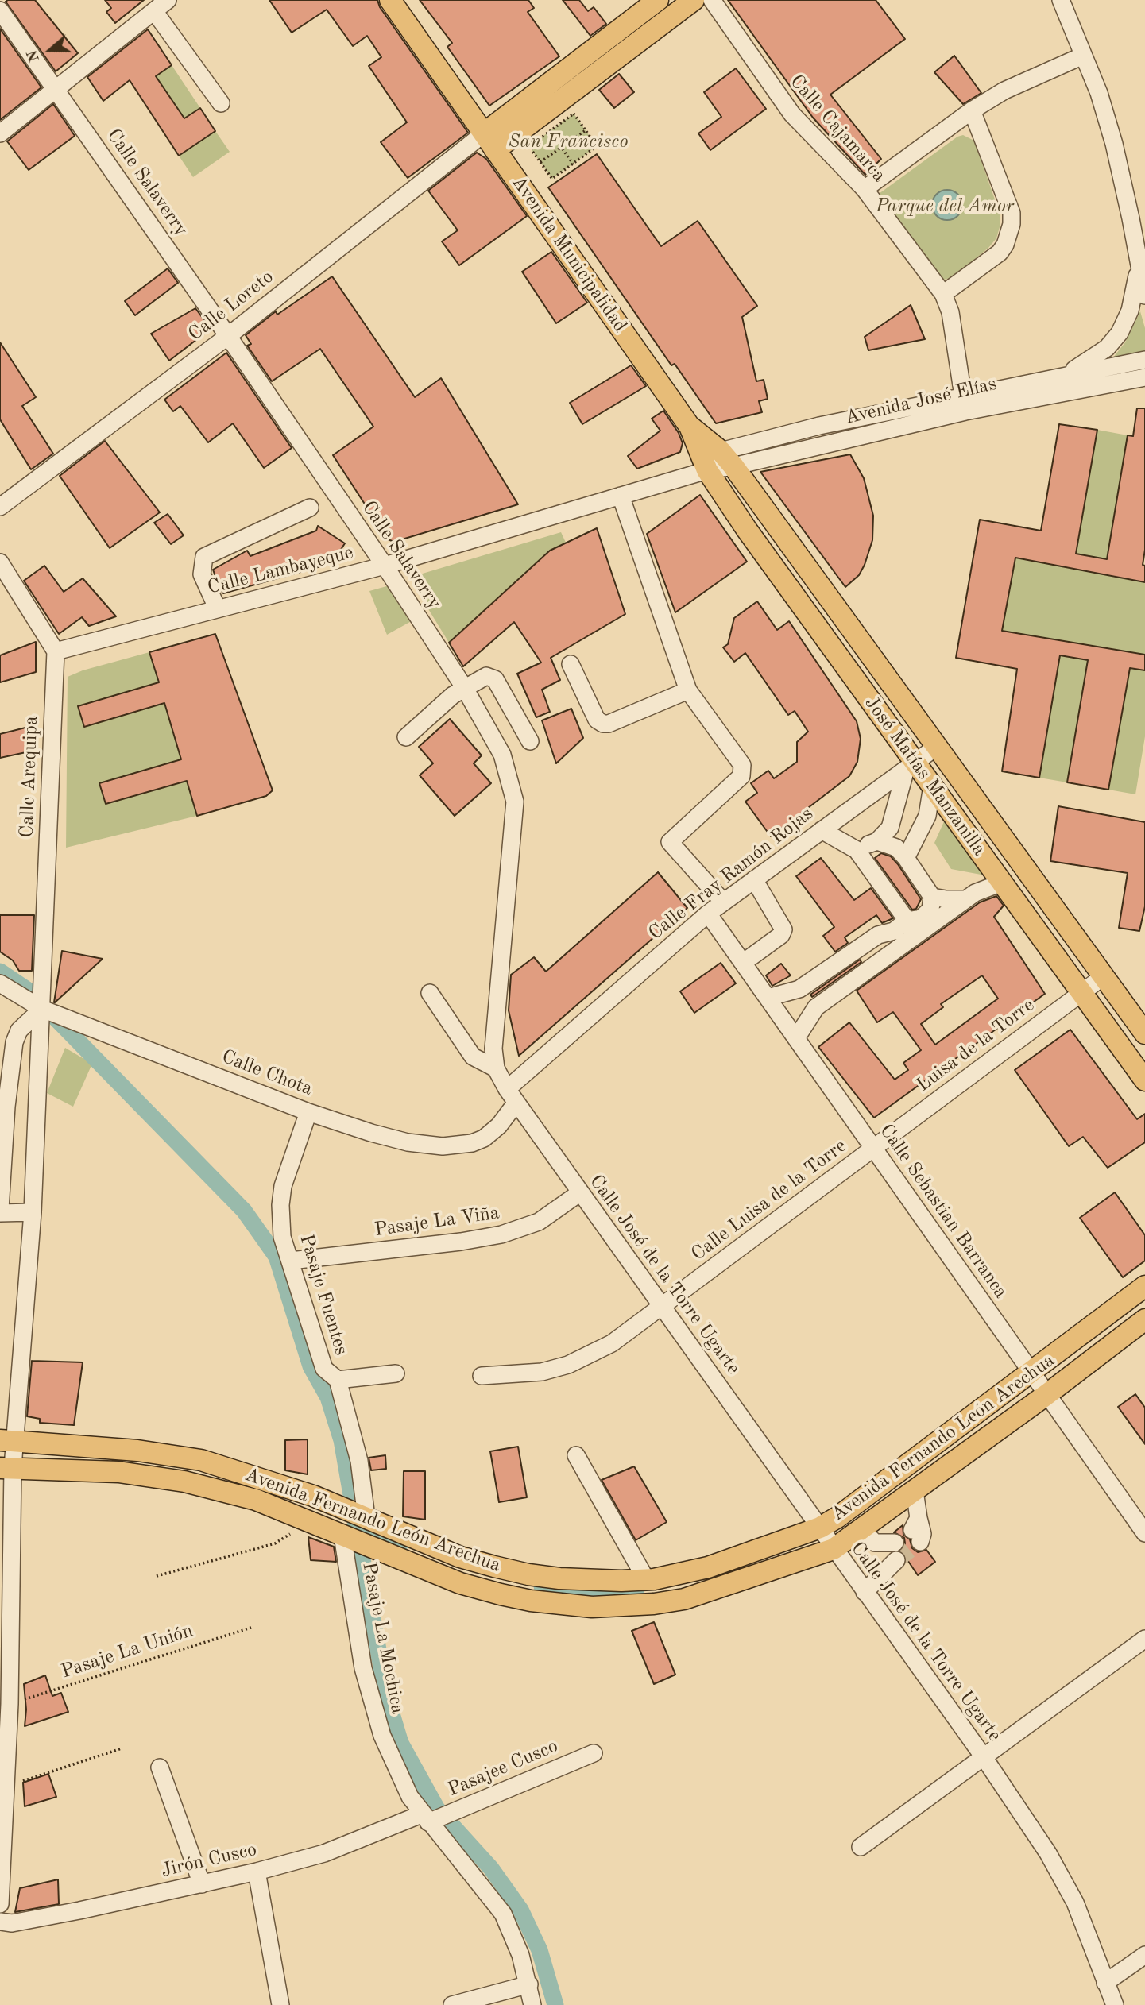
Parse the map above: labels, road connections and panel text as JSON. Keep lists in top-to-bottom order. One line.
{"streets":{"main road":["Avenida Municipalidad","José Matías Manzanilla","Avenida Fernando León Arechua"],"street":["Calle Cajamarca","Calle Salaverry","Calle Loreto","Avenida José Elías","Calle Lambayeque","Calle Arequipa","Calle Fray Ramón Rojas","Luisa de la Torre","Calle Chota","Calle Luisa de la Torre","Calle Sebastian Barranca","Pasaje La Viña","Calle José de la Torre Ugarte","Pasaje Fuentes","Pasaje La Mochica","Pasajee Cusco","Jirón Cusco"],"path":["Pasaje La Unión"]},"crossings":[["Calle Cajamarca","Avenida José Elías"],["Calle Salaverry","Calle Loreto"],["Calle Salaverry","Calle Lambayeque"],["Calle Salaverry","Calle Fray Ramón Rojas"],["Calle Salaverry","Calle Chota"],["Calle Salaverry","Calle José de la Torre Ugarte"],["Avenida Municipalidad","Calle Loreto"],["Avenida Municipalidad","Avenida José Elías"],["Avenida Municipalidad","Calle Lambayeque"],["Avenida Municipalidad","José Matías Manzanilla"],["Avenida José Elías","Calle Lambayeque"],["Avenida José Elías","José Matías Manzanilla"],["Calle Lambayeque","José Matías Manzanilla"],["Calle Lambayeque","Calle Arequipa"],["José Matías Manzanilla","Calle Fray Ramón Rojas"],["José Matías Manzanilla","Luisa de la Torre"],["Calle Arequipa","Calle Chota"],["Calle Arequipa","Avenida Fernando León Arechua"],["Calle Arequipa","Pasaje La Unión"],["Calle Fray Ramón Rojas","Calle Sebastian Barranca"],["Luisa de la Torre","Calle Luisa de la Torre"],["Luisa de la Torre","Calle Sebastian Barranca"],["Calle Chota","Calle José de la Torre Ugarte"],["Calle Chota","Pasaje Fuentes"],["Calle Luisa de la Torre","Calle Sebastian Barranca"],["Calle Luisa de la Torre","Calle José de la Torre Ugarte"],["Calle Sebastian Barranca","Avenida Fernando León Arechua"],["Pasaje La Viña","Calle José de la Torre Ugarte"],["Pasaje La Viña","Pasaje Fuentes"],["Calle José de la Torre Ugarte","Avenida Fernando León Arechua"],["Pasaje Fuentes","Avenida Fernando León Arechua"],["Avenida Fernando León Arechua","Pasaje La Mochica"],["Pasaje La Mochica","Pasajee Cusco"],["Pasaje La Mochica","Jirón Cusco"],["Pasajee Cusco","Jirón Cusco"]],"parks":["San Francisco","Parque del Amor"],"north":"left"}
